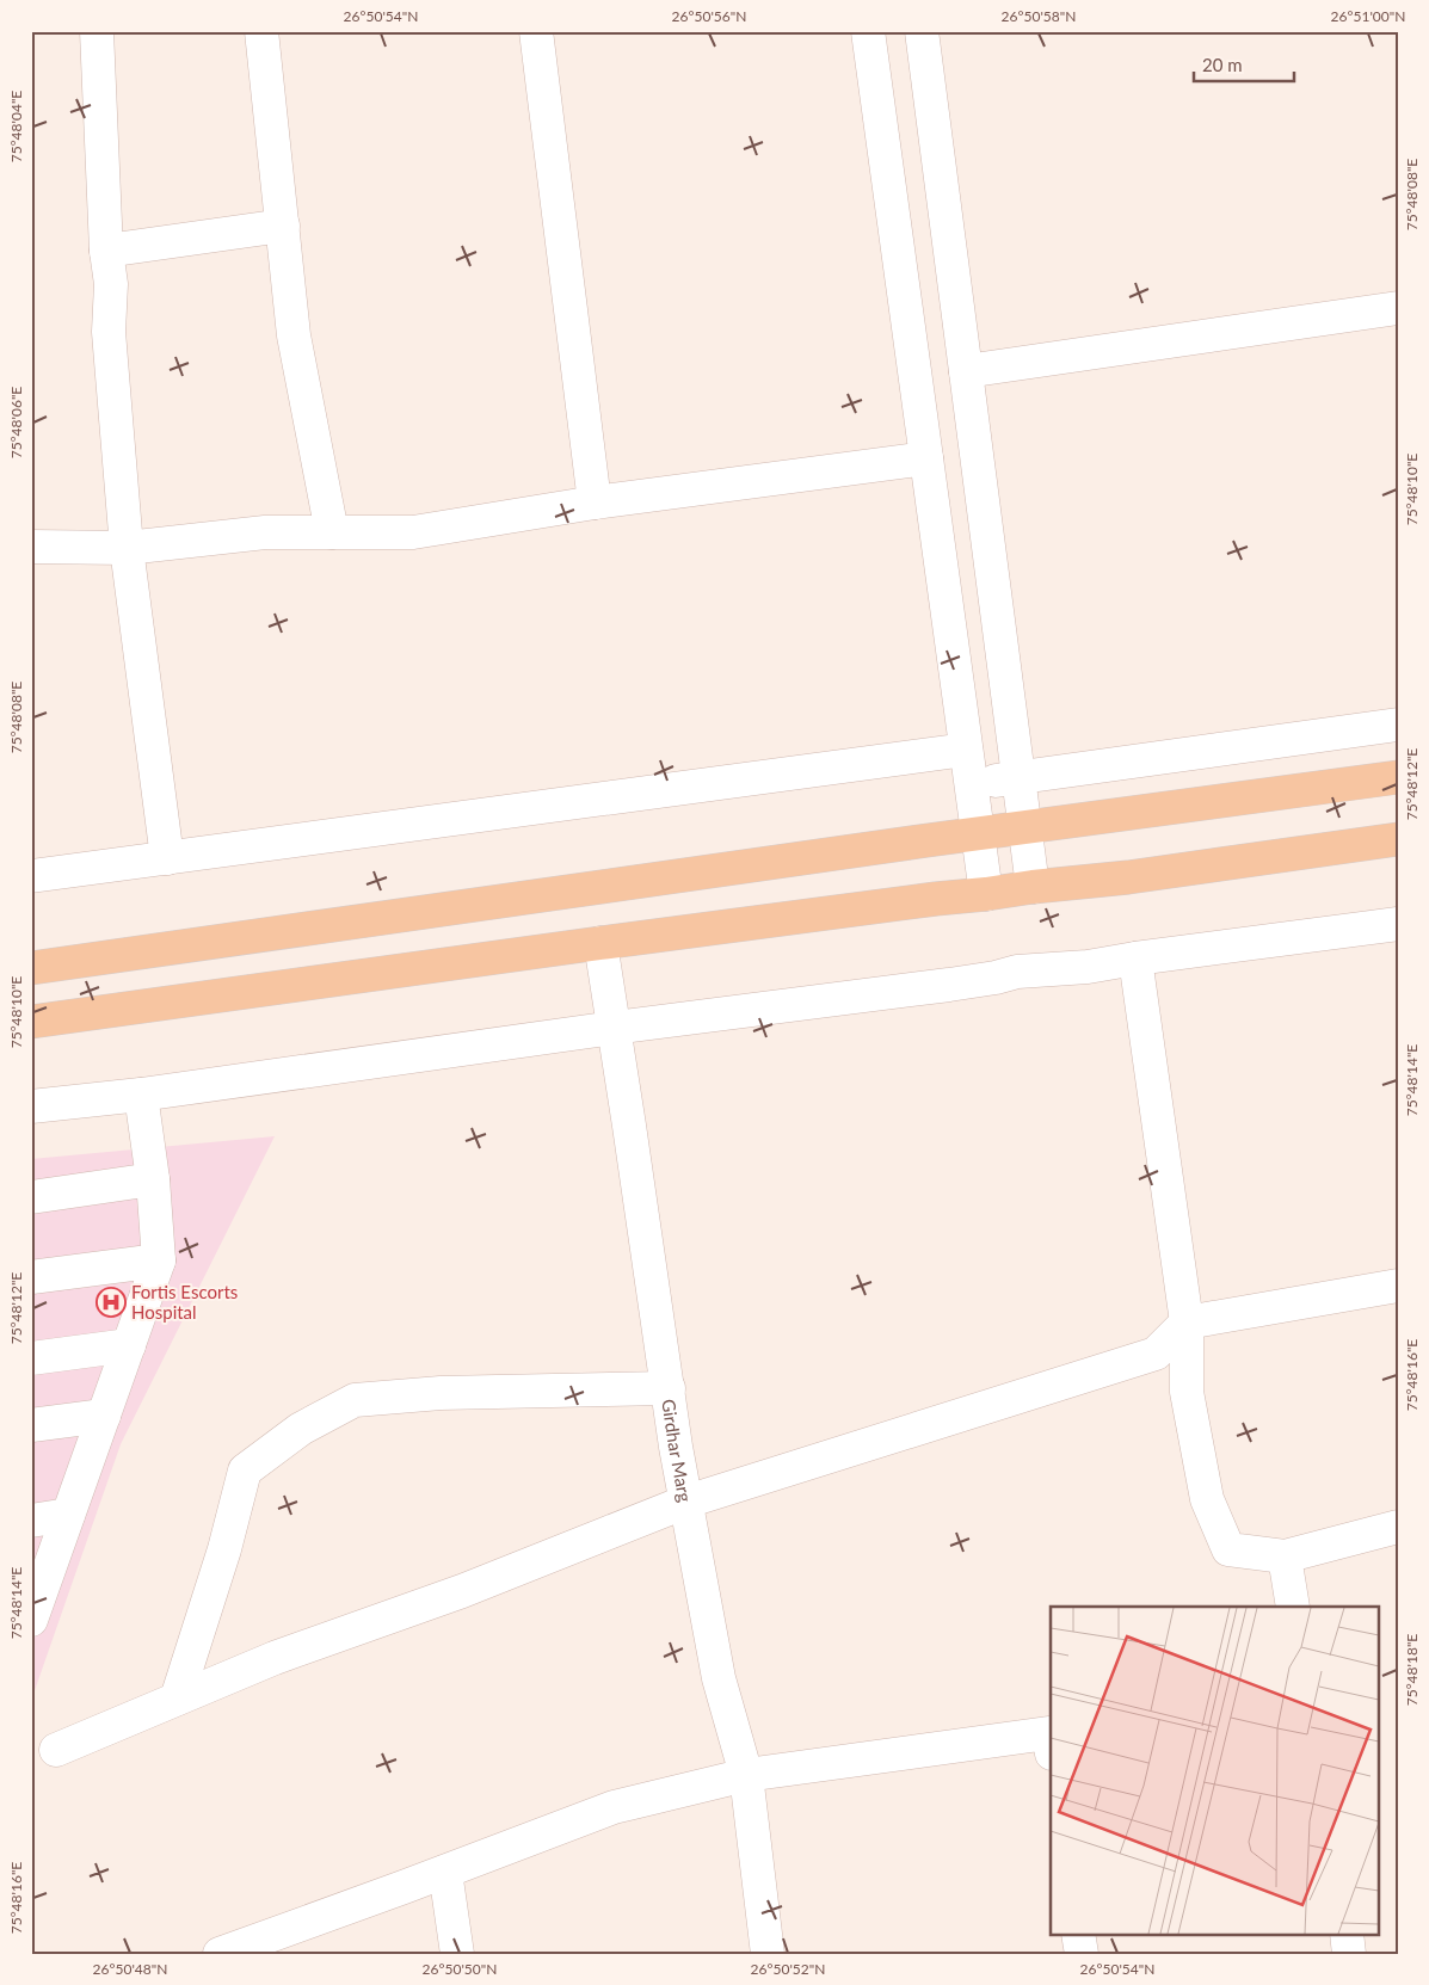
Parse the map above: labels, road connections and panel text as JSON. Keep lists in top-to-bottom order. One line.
{"streets":{"street":["Girdhar Marg"]},"places":{"hospital":["Fortis Escorts Hospital"]},"scale_bar":"20 m","coordinates":["26°50'54\"N","26°50'56\"N","26°50'58\"N","26°51'00\"N","75°48'04\"E","75°48'08\"E","75°48'06\"E","75°48'10\"E","75°48'12\"E","75°48'14\"E","75°48'16\"E","75°48'18\"E","26°50'48\"N","26°50'50\"N","26°50'52\"N"]}
